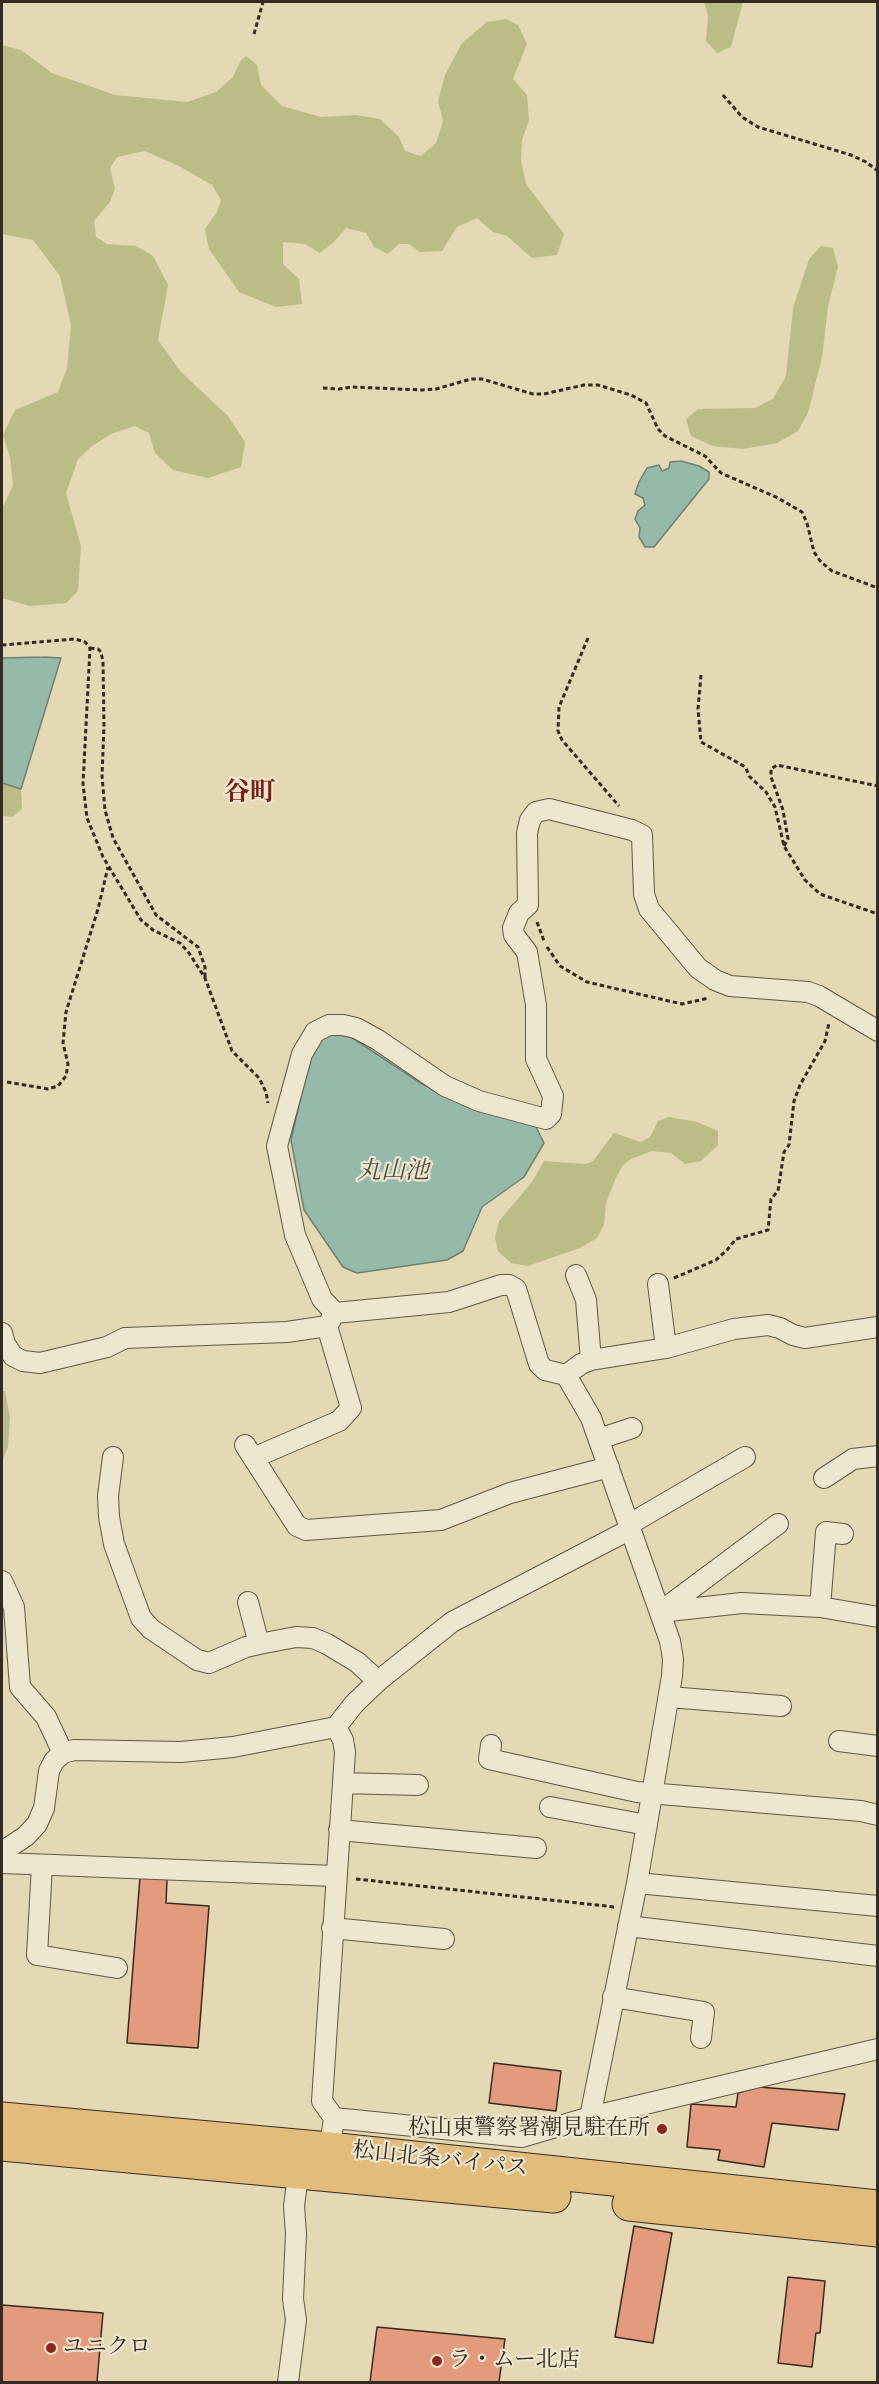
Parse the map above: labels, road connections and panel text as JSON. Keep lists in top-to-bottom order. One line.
{"streets":{"highway":["松山北条バイパス"]},"districts":["谷町"],"water":["丸山池"],"places":["松山東警察署潮見駐在所","ユニクロ","ラ・ムー北店"]}
